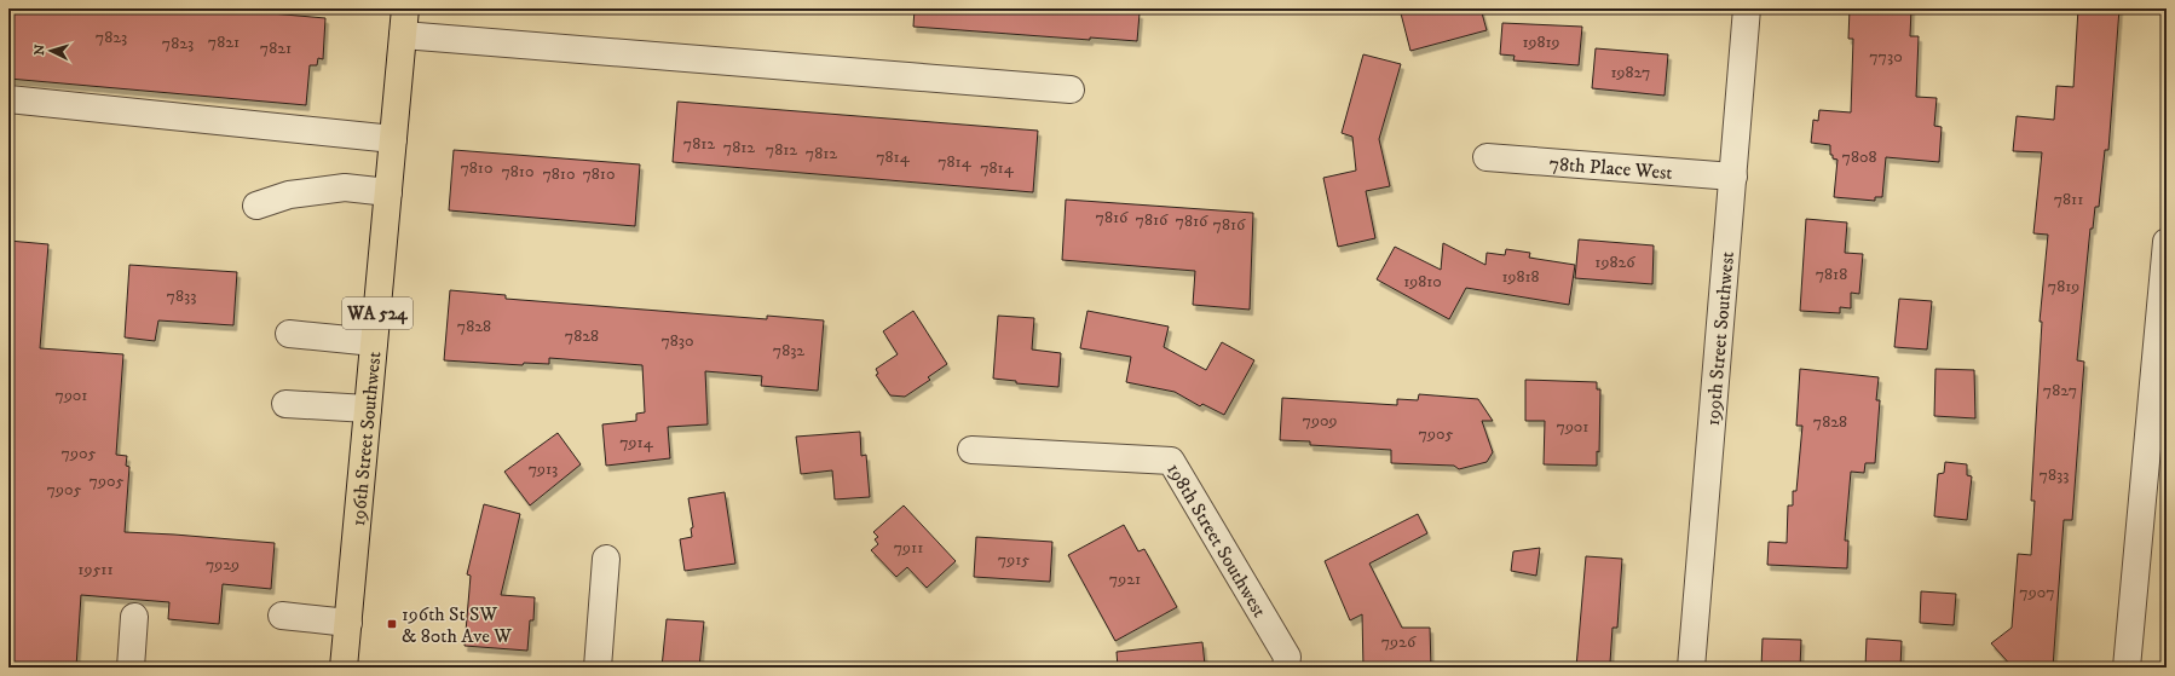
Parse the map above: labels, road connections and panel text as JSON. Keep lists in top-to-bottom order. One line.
{"streets":{"main road":["WA 524","196th Street Southwest"],"street":["78th Place West","199th Street Southwest","198th Street Southwest"]},"crossings":[["78th Place West","199th Street Southwest"]],"places":{"transit":["196th St SW & 80th Ave W"]},"house_numbers":["7823","7821","19819","7823","7821","7730","19827","7812","7812","7812","7812","7814","7808","7814","7810","7814","7810","7810","7810","7811","7816","7816","7816","7816","19826","7818","19818","19810","7819","7833","7828","7828","7830","7832","7827","7901","7909","7828","7901","7905","7914","7905","7913","7833","7905","7905","7911","7915","7929","19511","7921","7907","7926"],"north":"left"}
